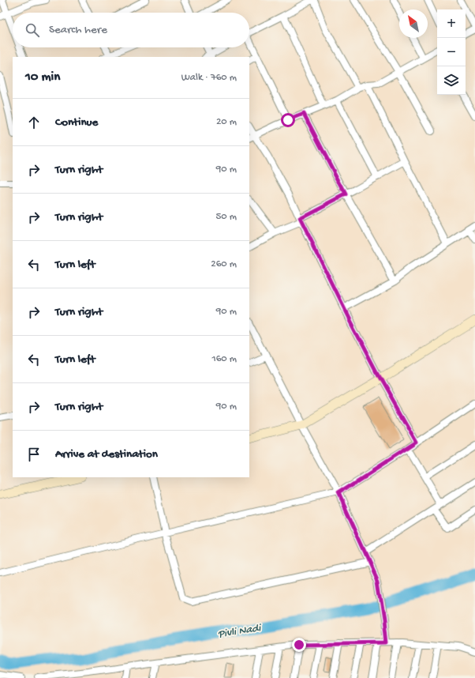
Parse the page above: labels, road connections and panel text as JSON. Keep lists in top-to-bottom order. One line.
{"water":["Pivli Nadi"],"north":"top left","page":{"map_buttons":["+","−"],"search":"Search here","heading":["10 min","Walk · 760 m"],"list":[["Continue","20 m"],["Turn right","90 m"],["Turn right","50 m"],["Turn left","260 m"],["Turn right","90 m"],["Turn left","160 m"],["Turn right","90 m"],"Arrive at destination"]}}
